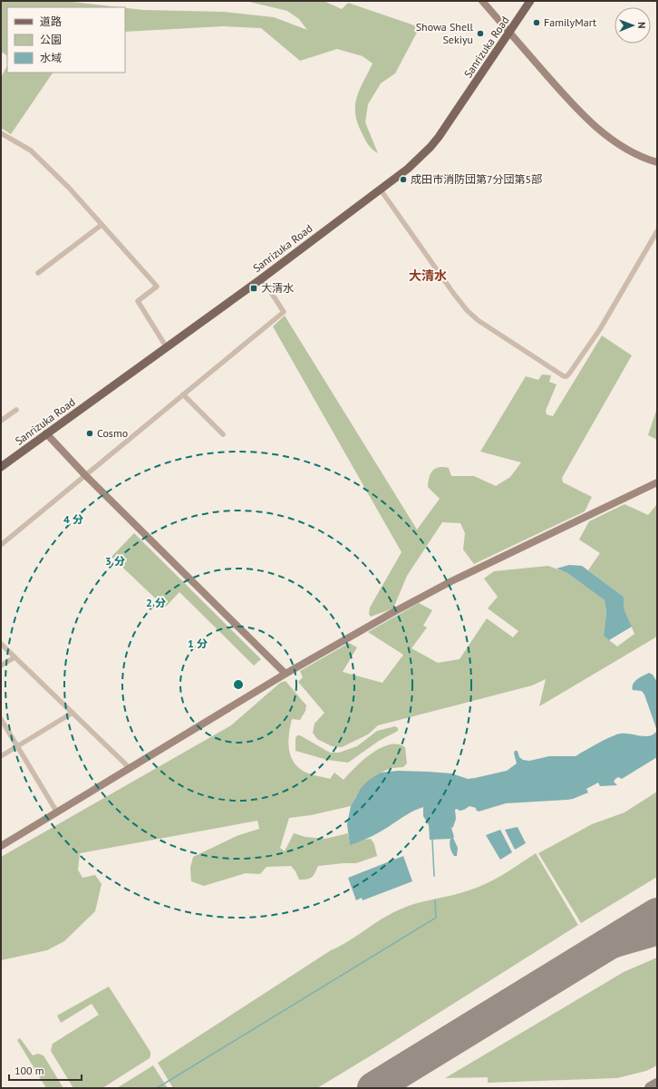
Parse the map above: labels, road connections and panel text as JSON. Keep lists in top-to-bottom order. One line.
{"streets":{"main road":["Sanrizuka Road"]},"districts":["大清水"],"places":{"other":["FamilyMart","Showa Shell Sekiyu","成田市消防団第7分団第5部","Cosmo"],"transit":["大清水"]},"legend":["道路","公園","水域"],"scale_bar":"100 m","north":"right","rings":["4 分","3 分","2 分","1 分"]}
